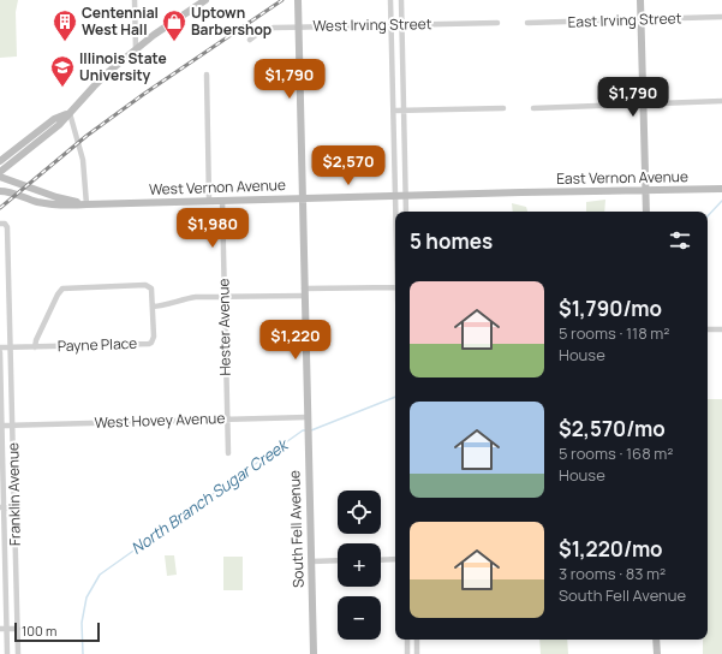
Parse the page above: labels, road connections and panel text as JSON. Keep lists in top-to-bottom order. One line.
{"streets":{"main road":["East Vernon Avenue","West Vernon Avenue","South Fell Avenue"],"street":["East Irving Street","West Irving Street","Hester Avenue","Payne Place","West Hovey Avenue","Franklin Avenue"]},"crossings":[["West Irving Street","South Fell Avenue"],["East Vernon Avenue","West Vernon Avenue"],["West Vernon Avenue","Hester Avenue"],["West Vernon Avenue","South Fell Avenue"],["Hester Avenue","West Hovey Avenue"],["Payne Place","Franklin Avenue"],["West Hovey Avenue","Franklin Avenue"],["West Hovey Avenue","South Fell Avenue"]],"water":["North Branch Sugar Creek"],"places":{"building":["Centennial West Hall"],"shop":["Uptown Barbershop"],"school or university":["Illinois State University"]},"scale_bar":"100 m","page":{"price":["$1,790","$1,790","$2,570","$1,980","$1,220"],"heading":"5 homes","list":[{"name":"$1,790/mo","note":"5 rooms · 118 m² · House"},{"name":"$2,570/mo","note":"5 rooms · 168 m² · House"},{"name":"$1,220/mo","note":"3 rooms · 83 m² · South Fell Avenue"}],"map_buttons":["+","−"],"scale":"100 m"}}
